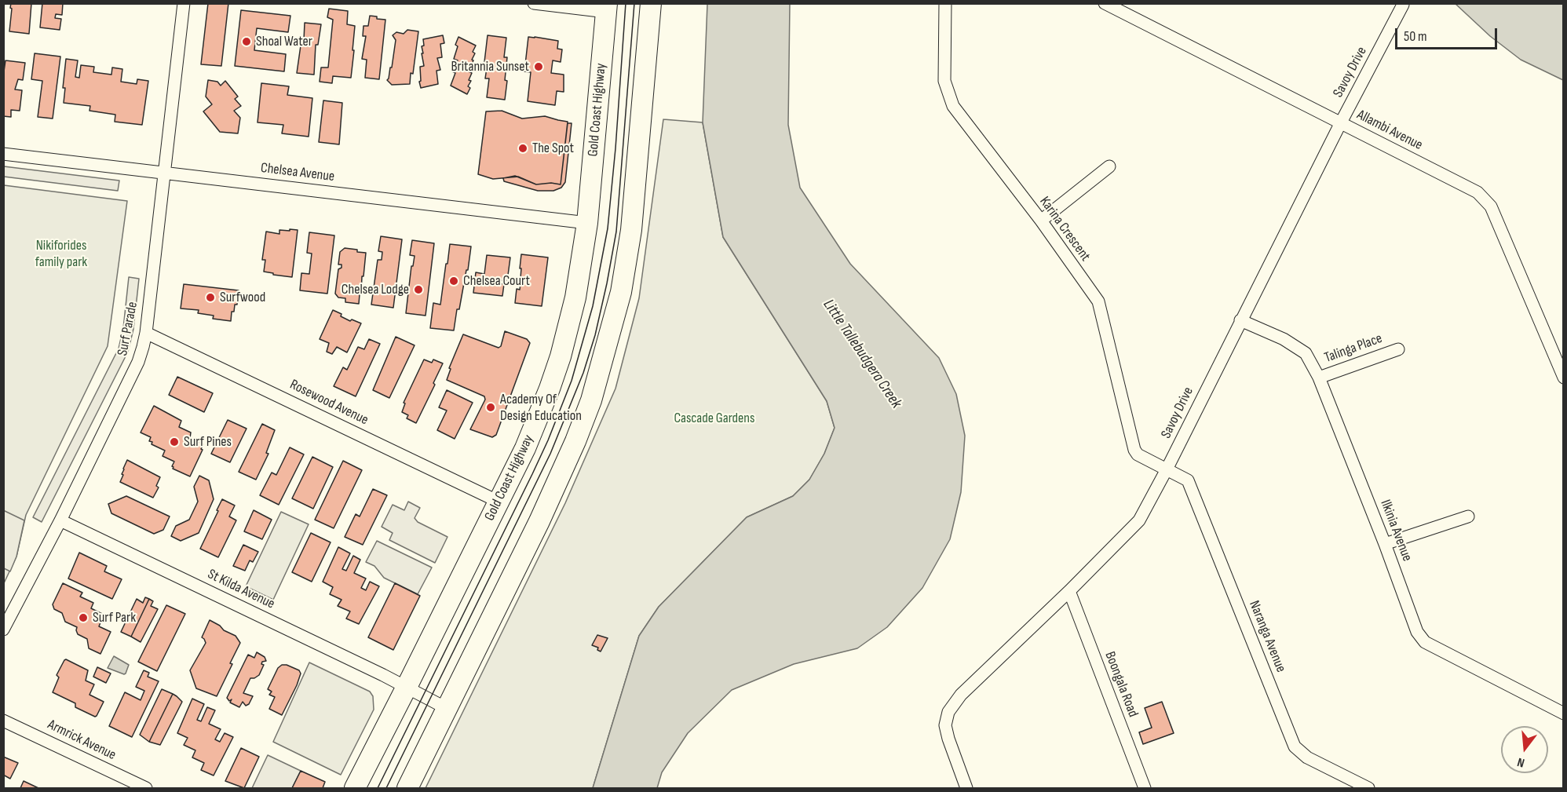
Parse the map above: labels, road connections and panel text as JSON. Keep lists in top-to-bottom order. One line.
{"streets":{"highway":["Gold Coast Highway"],"street":["Savoy Drive","Allambi Avenue","Chelsea Avenue","Karina Crescent","Surf Parade","Talinga Place","Rosewood Avenue","Ilkinia Avenue","St Kilda Avenue","Naranga Avenue","Boongala Road","Armrick Avenue"]},"crossings":[["Savoy Drive","Allambi Avenue"],["Savoy Drive","Karina Crescent"],["Savoy Drive","Ilkinia Avenue"],["Savoy Drive","Naranga Avenue"],["Savoy Drive","Boongala Road"],["Gold Coast Highway","Chelsea Avenue"],["Gold Coast Highway","Rosewood Avenue"],["Gold Coast Highway","St Kilda Avenue"],["Chelsea Avenue","Surf Parade"],["Karina Crescent","Naranga Avenue"],["Surf Parade","Rosewood Avenue"],["Surf Parade","St Kilda Avenue"],["Talinga Place","Ilkinia Avenue"]],"water":["Little Tallebudgera Creek"],"parks":["Nikiforides family park","Cascade Gardens"],"places":["Shoal Water","Britannia Sunset","The Spot","Chelsea Court","Chelsea Lodge","Surfwood","Academy Of Design Education","Surf Pines","Surf Park"],"scale_bar":"50 m","north":"bottom"}
